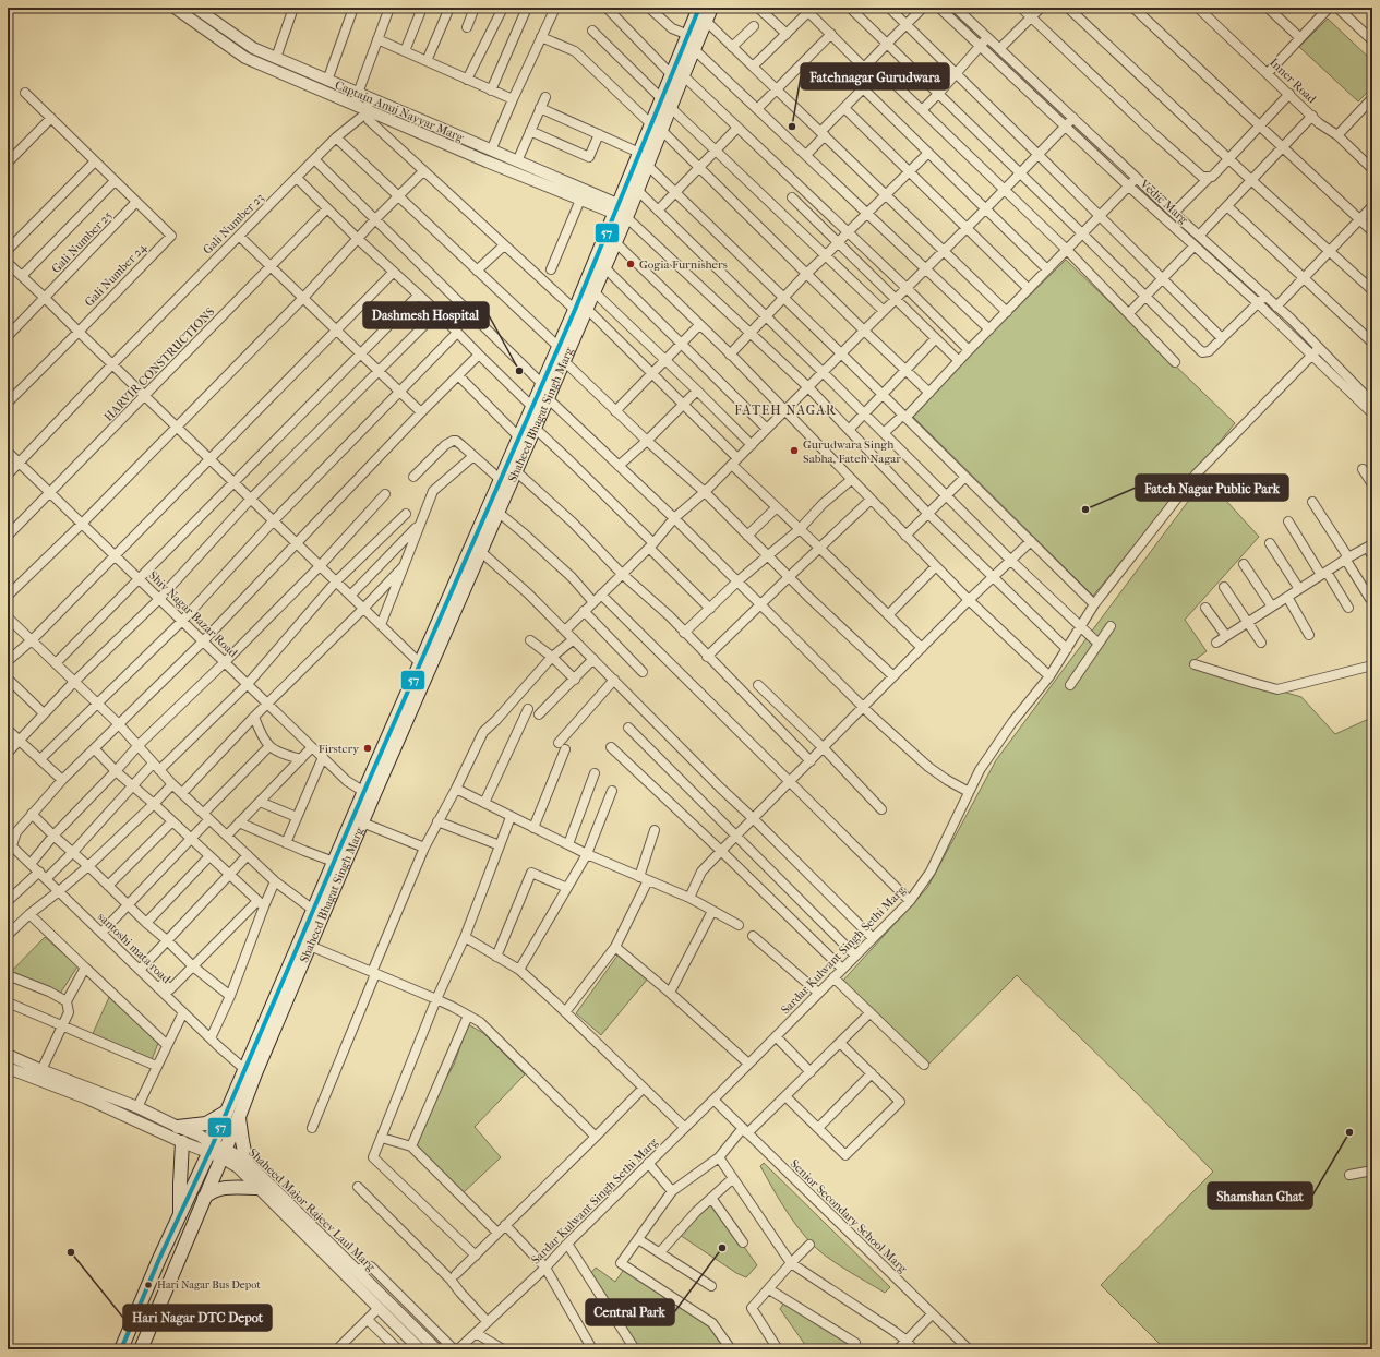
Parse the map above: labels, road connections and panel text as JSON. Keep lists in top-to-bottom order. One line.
{"streets":{"main road":["Shaheed Bhagat Singh Marg"],"street":["Inner Road","Captain Anuj Nayyar Marg","Vedic Marg","Gali Number 23","Gali Number 25","Gali Number 24","HARVIR CONSTRUCTIONS","Shiv Nagar Bazar Road","santoshi mata road","Sardar Kulwant Singh Sethi Marg","Shaheed Major Rajeev Laul Marg","Senior Secondary School Marg"]},"crossings":[["Captain Anuj Nayyar Marg","Gali Number 23"],["Captain Anuj Nayyar Marg","Shaheed Bhagat Singh Marg"],["Vedic Marg","Sardar Kulwant Singh Sethi Marg"],["Gali Number 23","Shiv Nagar Bazar Road"],["Gali Number 25","Gali Number 24"],["HARVIR CONSTRUCTIONS","Shiv Nagar Bazar Road"],["Shaheed Bhagat Singh Marg","Shiv Nagar Bazar Road"],["Shaheed Bhagat Singh Marg","santoshi mata road"],["Shaheed Bhagat Singh Marg","Shaheed Major Rajeev Laul Marg"],["Sardar Kulwant Singh Sethi Marg","Senior Secondary School Marg"]],"districts":["FATEH NAGAR"],"places":["Fatehnagar Gurudwara","Gogia Furnishers","Dashmesh Hospital","Gurudwara Singh Sabha, Fateh Nagar","Fateh Nagar Public Park","Firstcry","Shamshan Ghat","Central Park","Hari Nagar DTC Depot","Hari Nagar Bus Depot"],"lines":["transit line 57"]}
